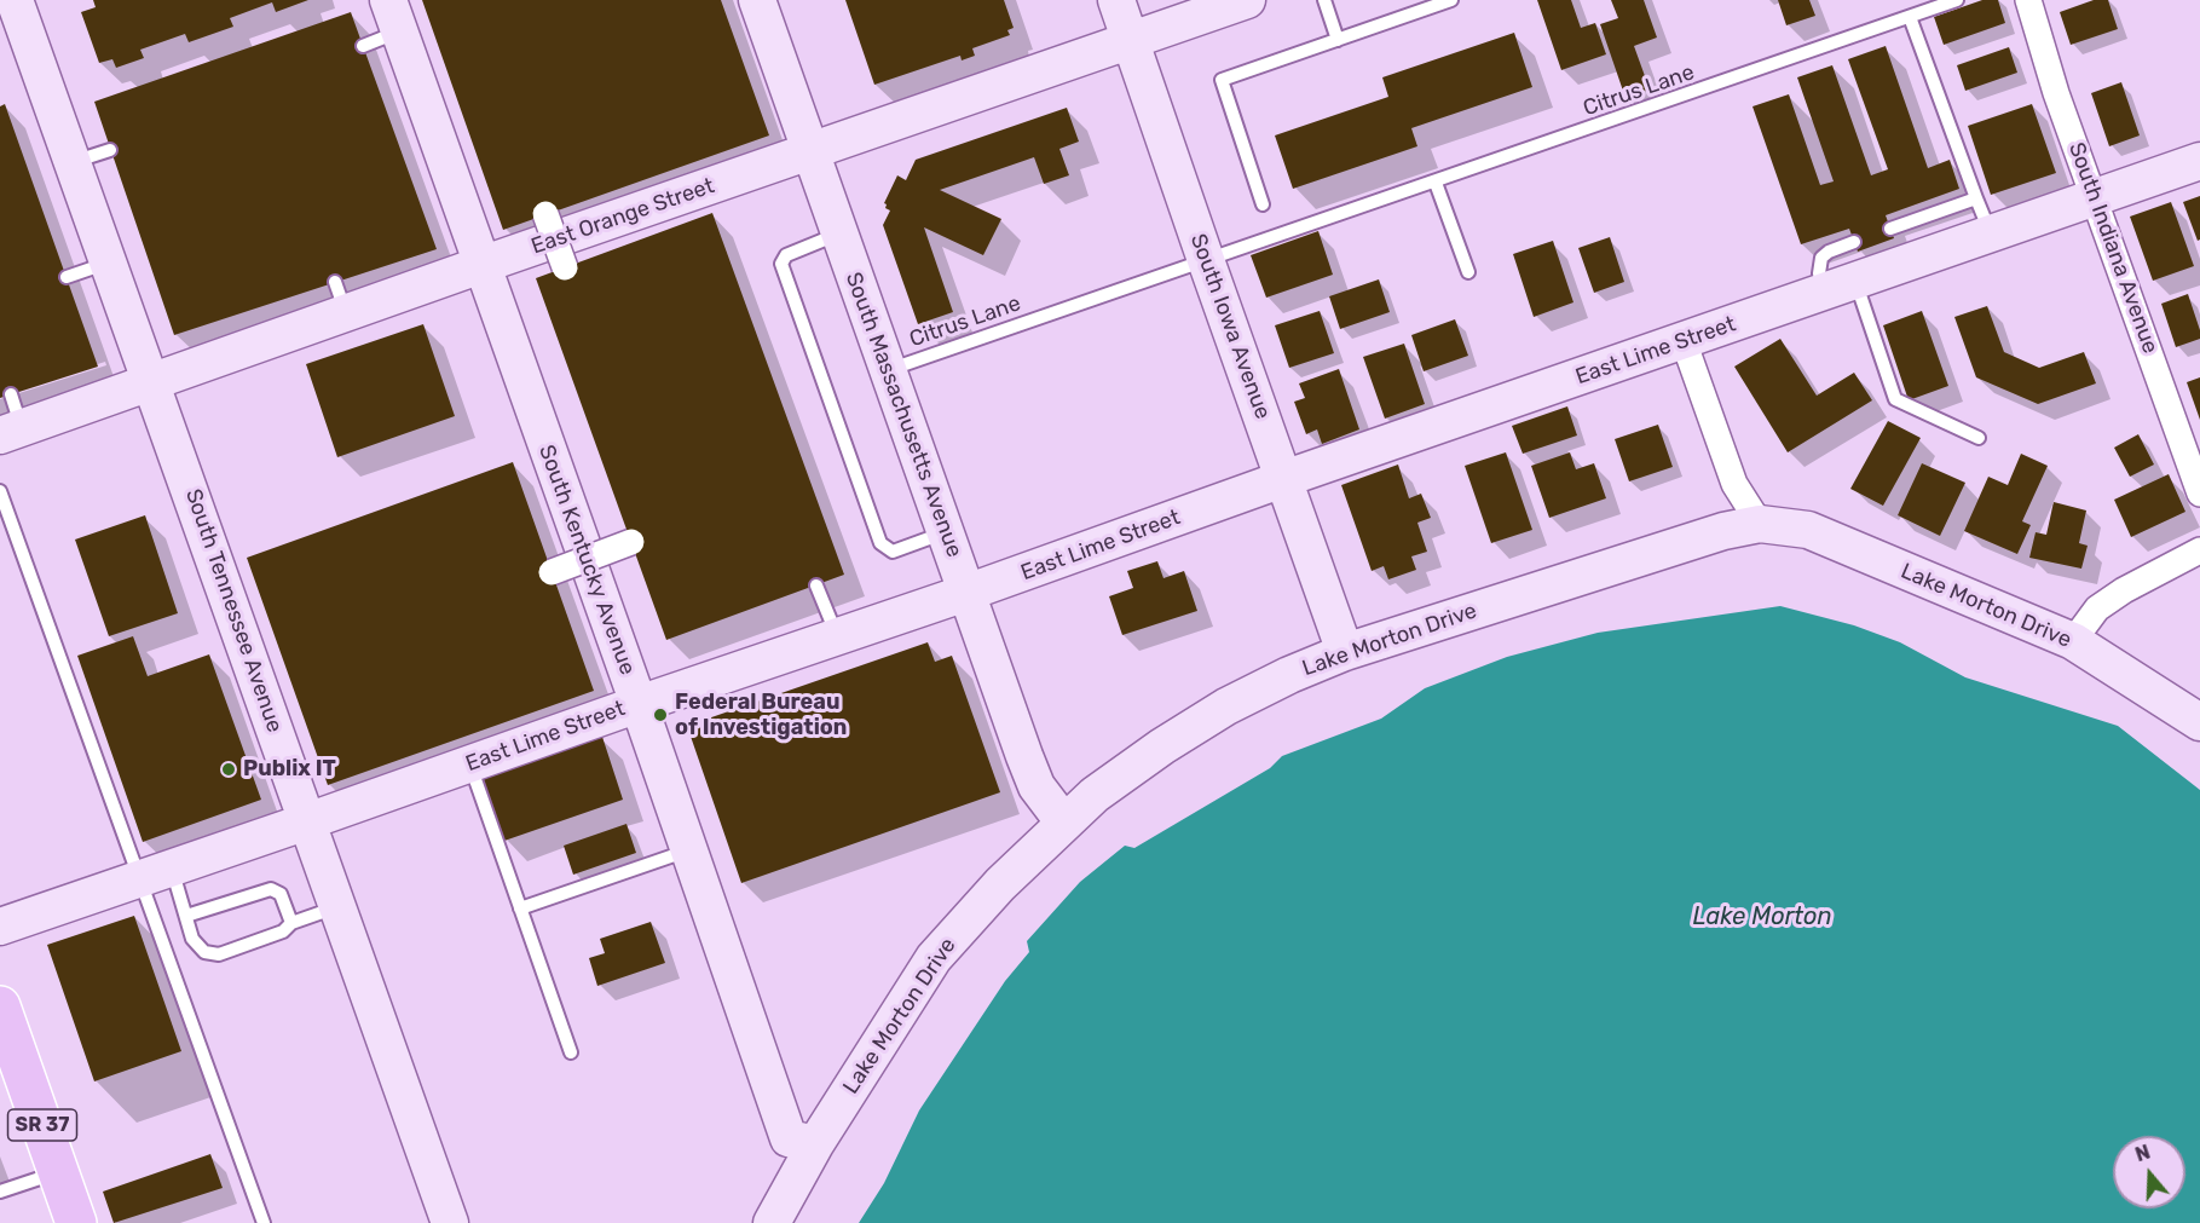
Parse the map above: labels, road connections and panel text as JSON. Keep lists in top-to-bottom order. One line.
{"streets":{"main road":["SR 37"],"street":["East Orange Street","South Indiana Avenue","South Iowa Avenue","East Lime Street","South Massachusetts Avenue","South Kentucky Avenue","Lake Morton Drive","South Tennessee Avenue"],"lane":["Citrus Lane"]},"crossings":[["Citrus Lane","South Iowa Avenue"],["Citrus Lane","South Massachusetts Avenue"],["East Orange Street","South Iowa Avenue"],["East Orange Street","South Massachusetts Avenue"],["East Orange Street","South Kentucky Avenue"],["East Orange Street","South Tennessee Avenue"],["South Indiana Avenue","East Lime Street"],["South Iowa Avenue","East Lime Street"],["South Iowa Avenue","Lake Morton Drive"],["East Lime Street","South Massachusetts Avenue"],["East Lime Street","South Kentucky Avenue"],["East Lime Street","South Tennessee Avenue"],["South Massachusetts Avenue","Lake Morton Drive"],["South Kentucky Avenue","Lake Morton Drive"]],"water":["Lake Morton"],"places":["Federal Bureau of Investigation","Publix IT"],"north":"top"}
